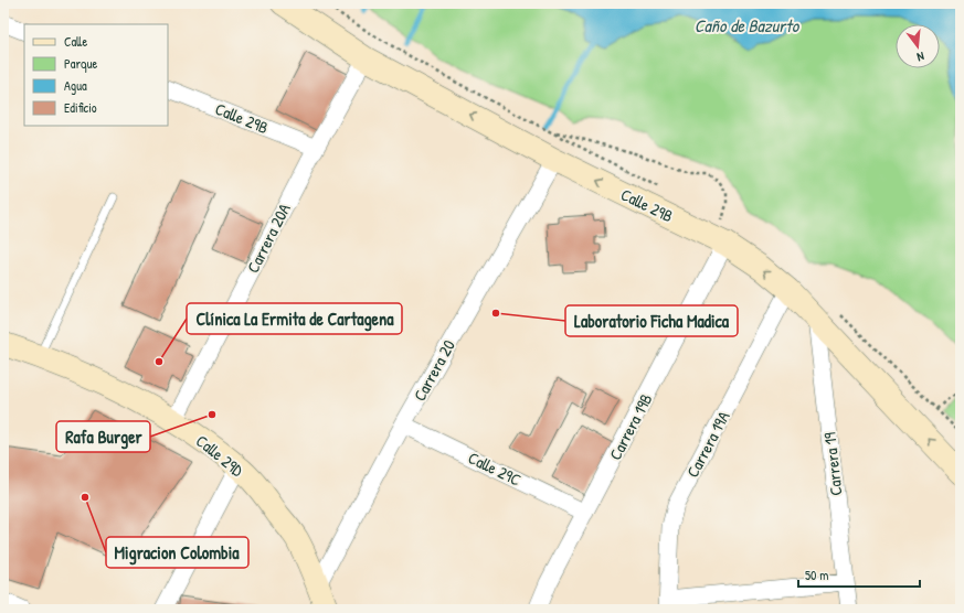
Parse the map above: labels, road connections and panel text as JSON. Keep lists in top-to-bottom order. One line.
{"streets":{"main road":["Calle 29B","Calle 29D"],"street":["Carrera 20A","Carrera 20","Carrera 19B","Carrera 19A","Carrera 19","Calle 29C"]},"crossings":[["Calle 29B","Carrera 20A"],["Calle 29B","Carrera 20"],["Calle 29B","Carrera 19B"],["Calle 29B","Carrera 19A"],["Calle 29B","Carrera 19"],["Carrera 20A","Calle 29D"],["Carrera 20","Calle 29D"],["Carrera 20","Calle 29C"],["Carrera 19B","Calle 29C"]],"one_way":["Calle 29B"],"water":["Caño de Bazurto"],"places":["Laboratorio Ficha Madica","Clínica La Ermita de Cartagena","Rafa Burger","Migracion Colombia"],"legend":["Calle","Parque","Agua","Edificio"],"scale_bar":"50 m","north":"bottom"}
